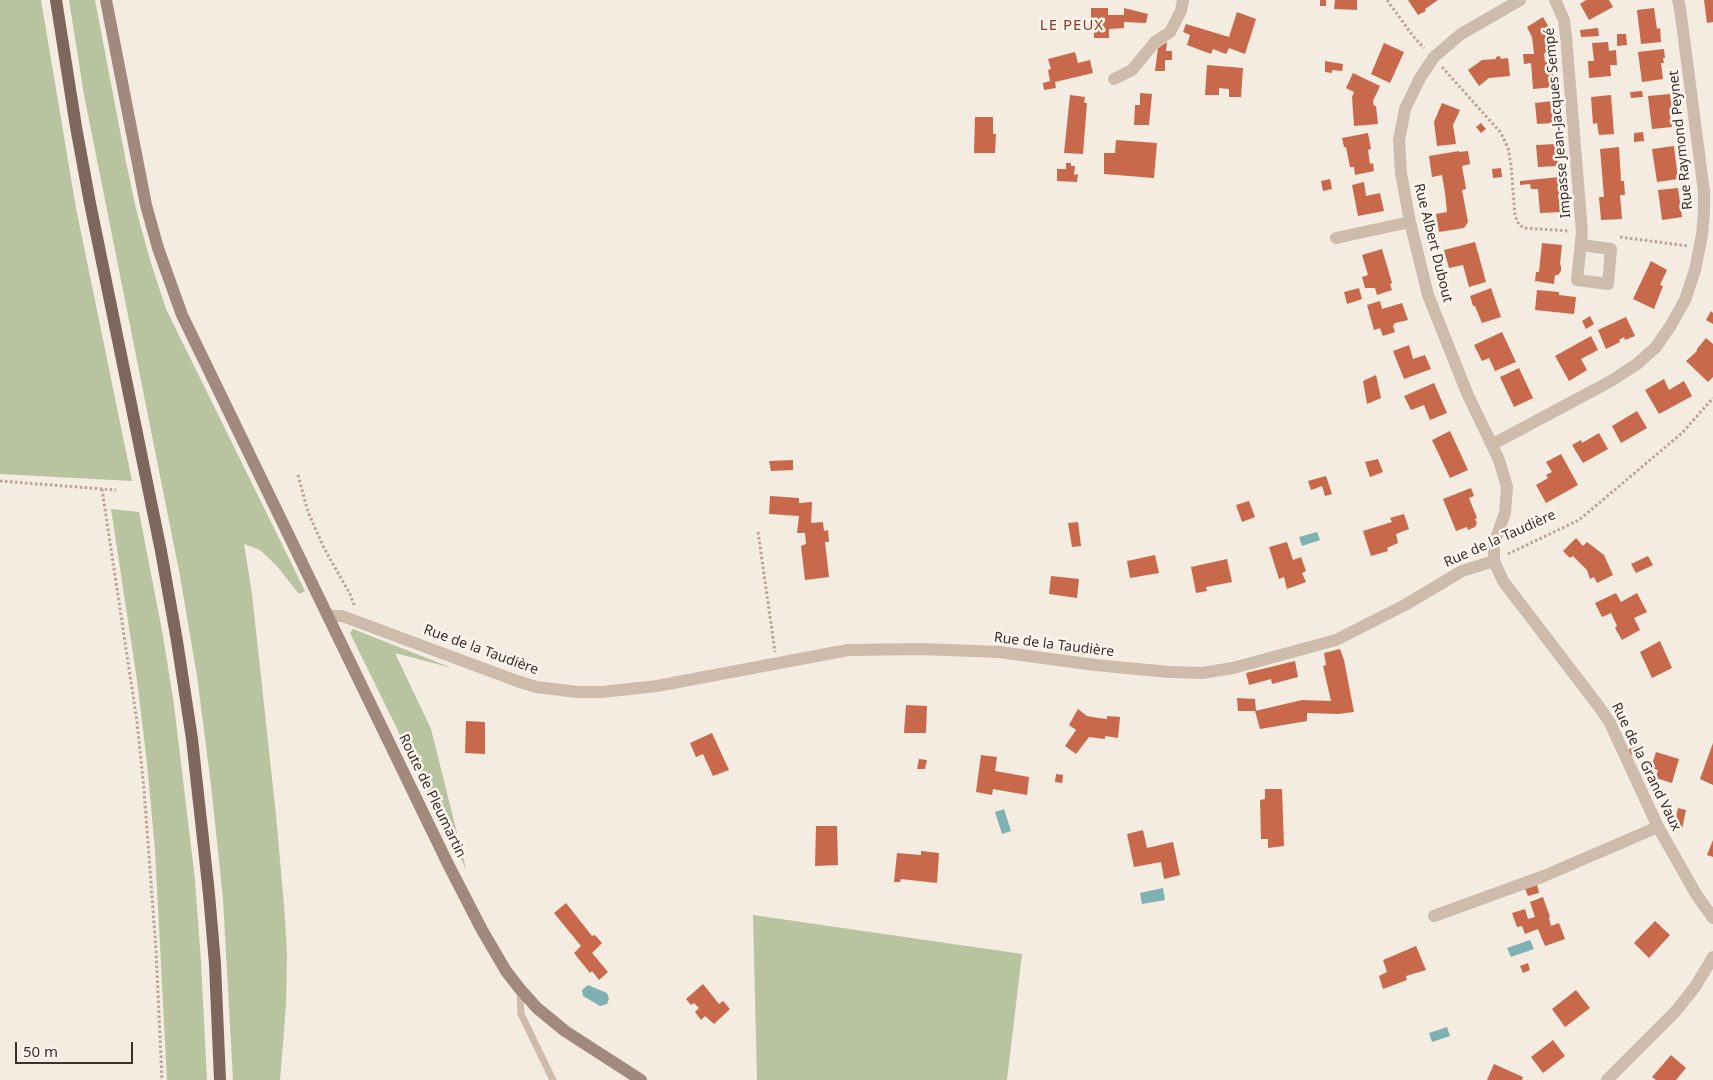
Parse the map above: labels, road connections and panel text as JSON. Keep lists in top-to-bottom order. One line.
{"streets":{"main road":["Route de Pleumartin"],"street":["Impasse Jean-Jacques Sempé","Rue Raymond Peynet","Rue Albert Dubout","Rue de la Taudière","Rue de la Grand Vaux"]},"crossings":[["Rue Raymond Peynet","Rue Albert Dubout"],["Rue Albert Dubout","Rue de la Taudière"],["Rue Albert Dubout","Rue de la Grand Vaux"],["Rue de la Taudière","Rue de la Grand Vaux"],["Rue de la Taudière","Route de Pleumartin"]],"districts":["LE PEUX"],"scale_bar":"50 m"}
